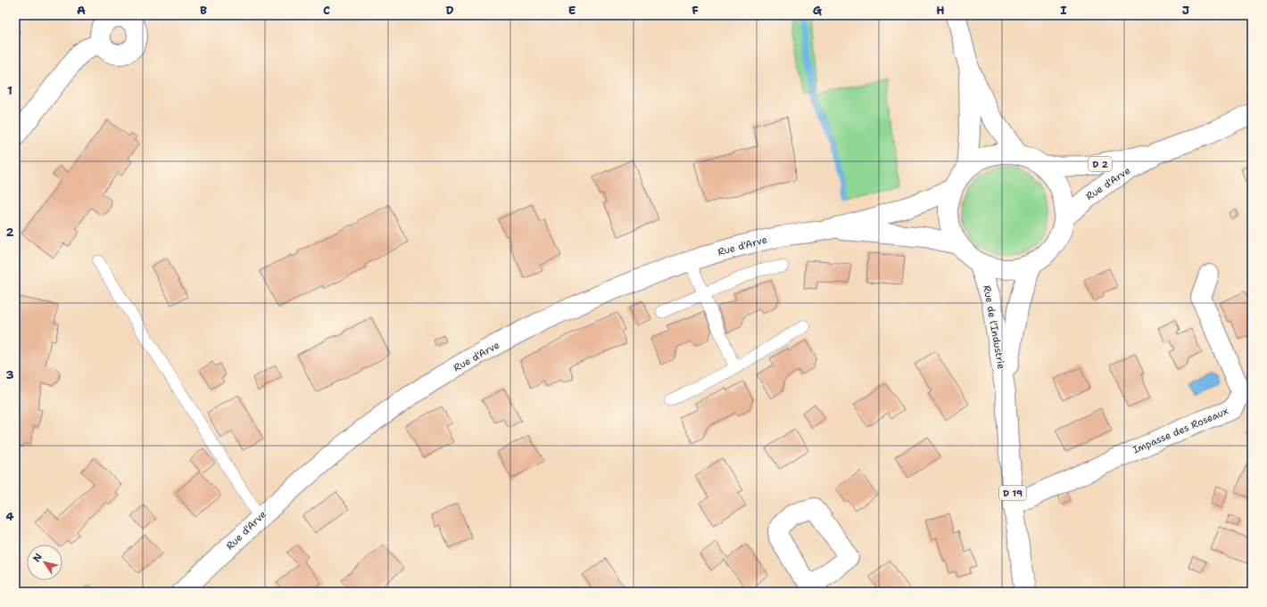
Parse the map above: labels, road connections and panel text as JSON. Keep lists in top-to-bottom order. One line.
{"streets":{"main road":["D 2","Rue d'Arve","Rue de l'Industrie","Impasse des Roseaux","D 19"]},"crossings":[["Rue d'Arve","Rue de l'Industrie"],["Rue de l'Industrie","Impasse des Roseaux"]],"north":"top left","grid":{"columns":["A","B","C","D","E","F","G","H","I","J"],"rows":["1","2","3","4"]}}
